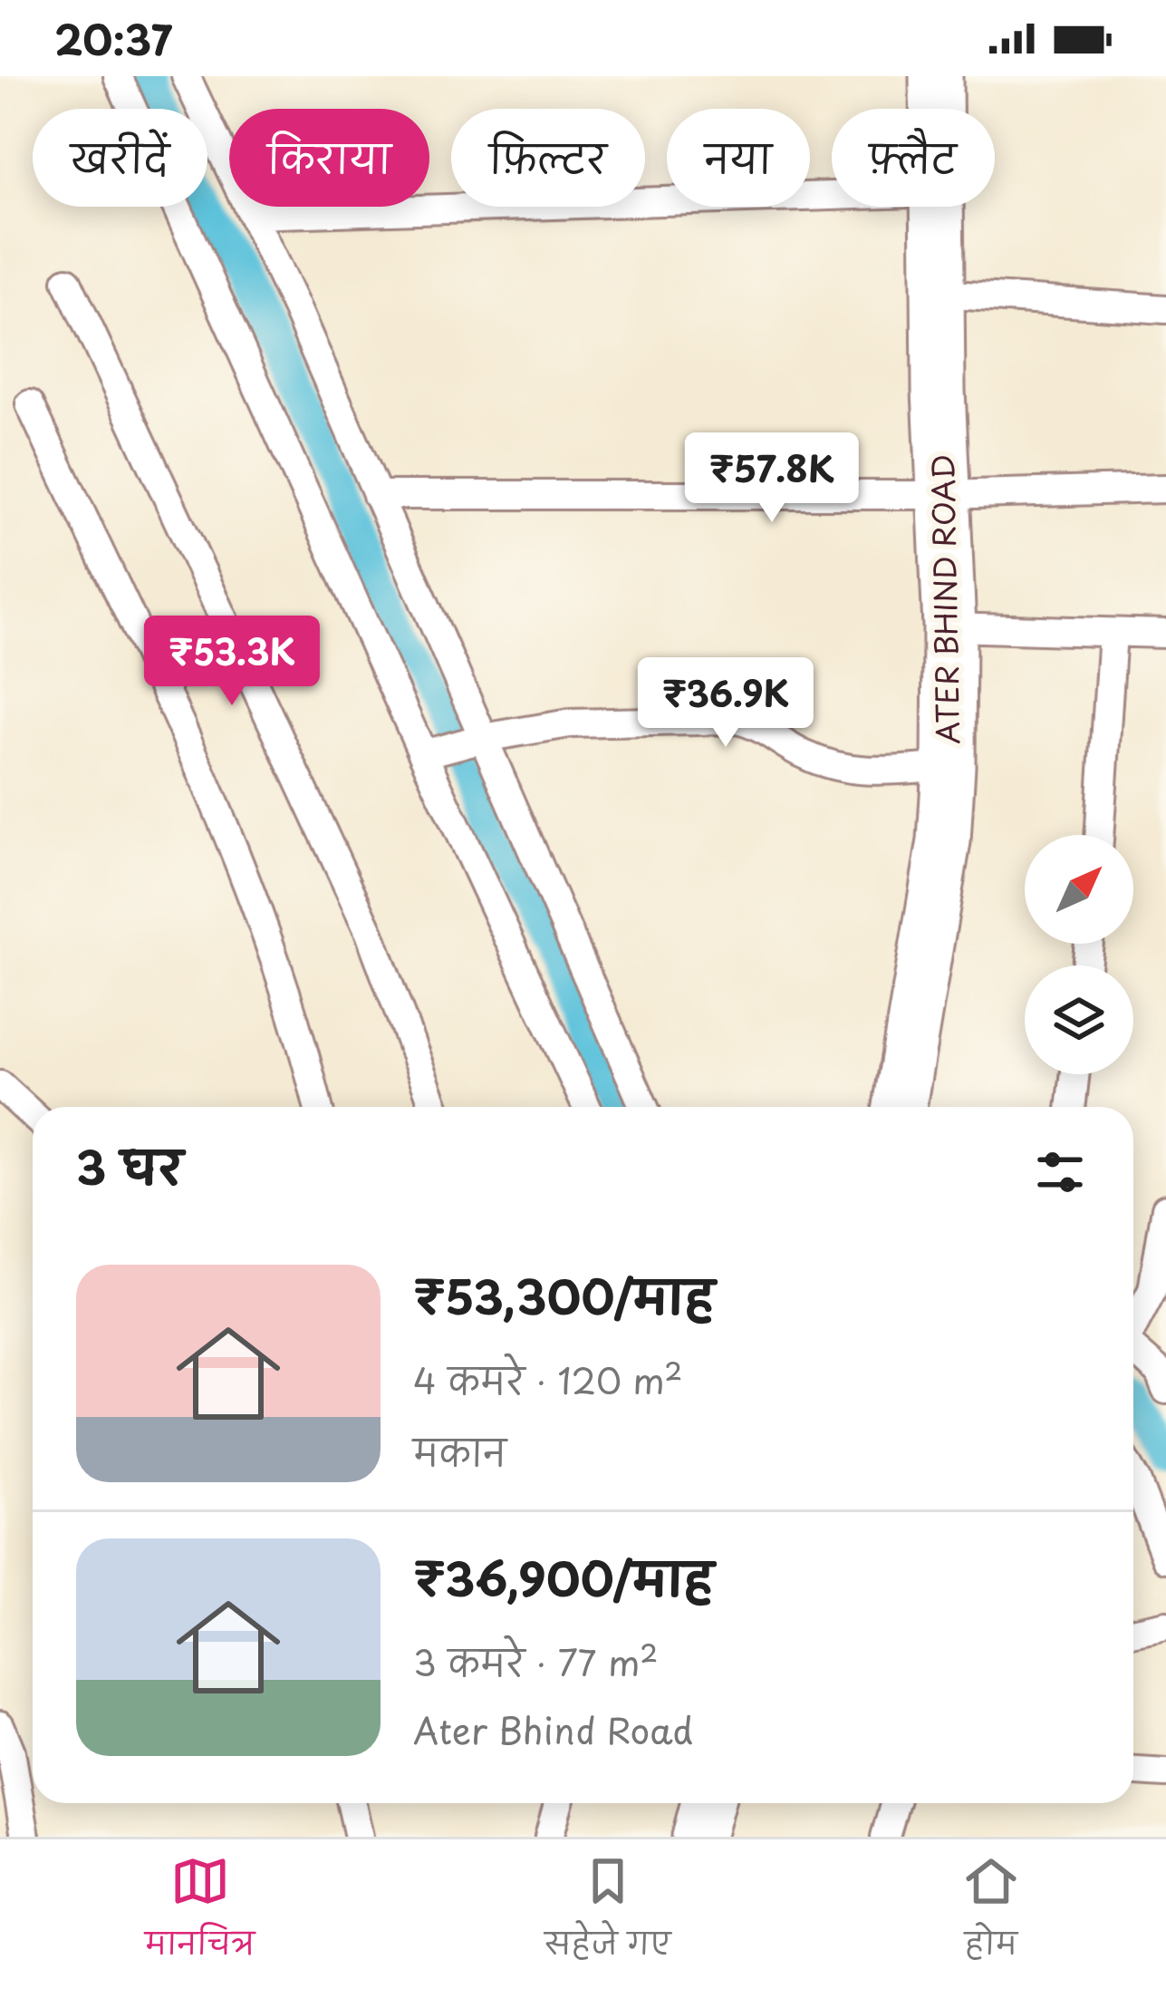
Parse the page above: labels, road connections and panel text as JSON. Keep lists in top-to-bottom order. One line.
{"streets":{"highway":["ATER BHIND ROAD"]},"north":"top right","page":{"status":"20:37","chip":["खरीदें","किराया","फ़िल्टर","नया","फ़्लैट"],"price":["₹57.8K","₹53.3K","₹36.9K"],"heading":"3 घर","list":[{"name":"₹53,300/माह","note":"4 कमरे · 120 m² · मकान"},{"name":"₹36,900/माह","note":"3 कमरे · 77 m² · Ater Bhind Road"}],"tabs":["मानचित्र","सहेजे गए","होम"]}}
